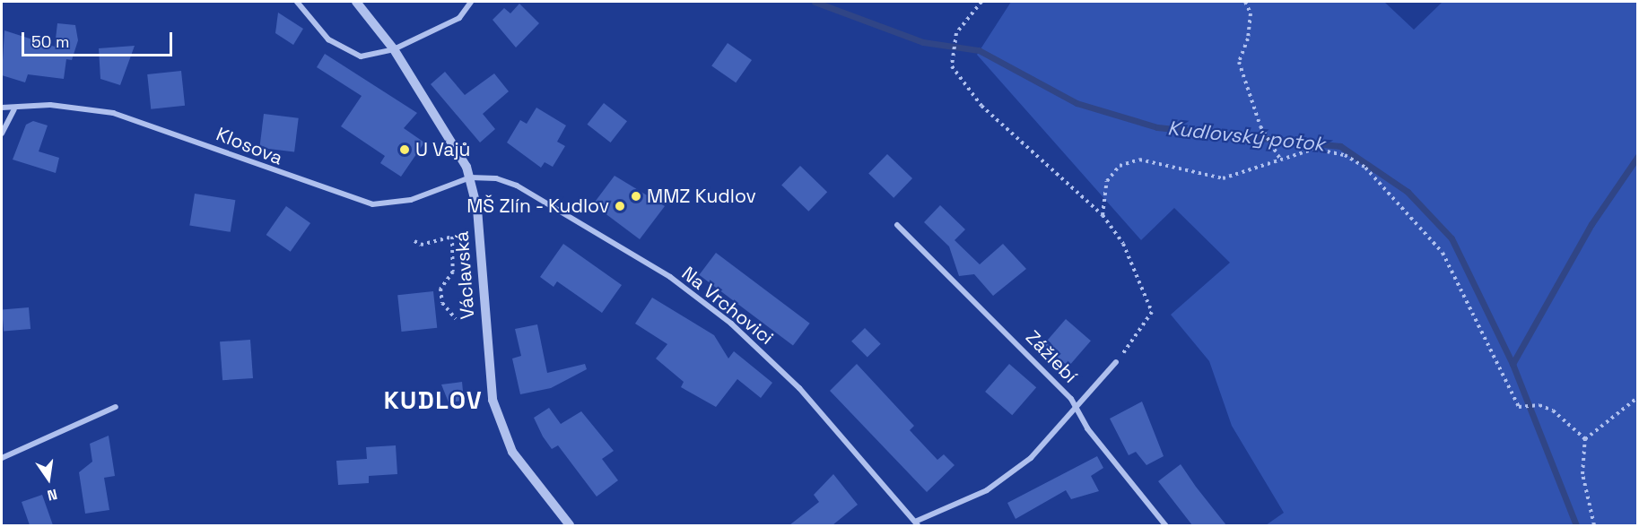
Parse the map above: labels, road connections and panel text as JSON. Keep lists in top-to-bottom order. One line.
{"streets":{"street":["Klosova","Václavská","Na Vrchovici","Zážlebí"]},"crossings":[["Klosova","Václavská"],["Klosova","Na Vrchovici"],["Václavská","Na Vrchovici"]],"districts":["KUDLOV"],"water":["Kudlovský potok"],"places":["U Vajů","MMZ Kudlov","MŠ Zlín - Kudlov"],"scale_bar":"50 m","north":"bottom"}
